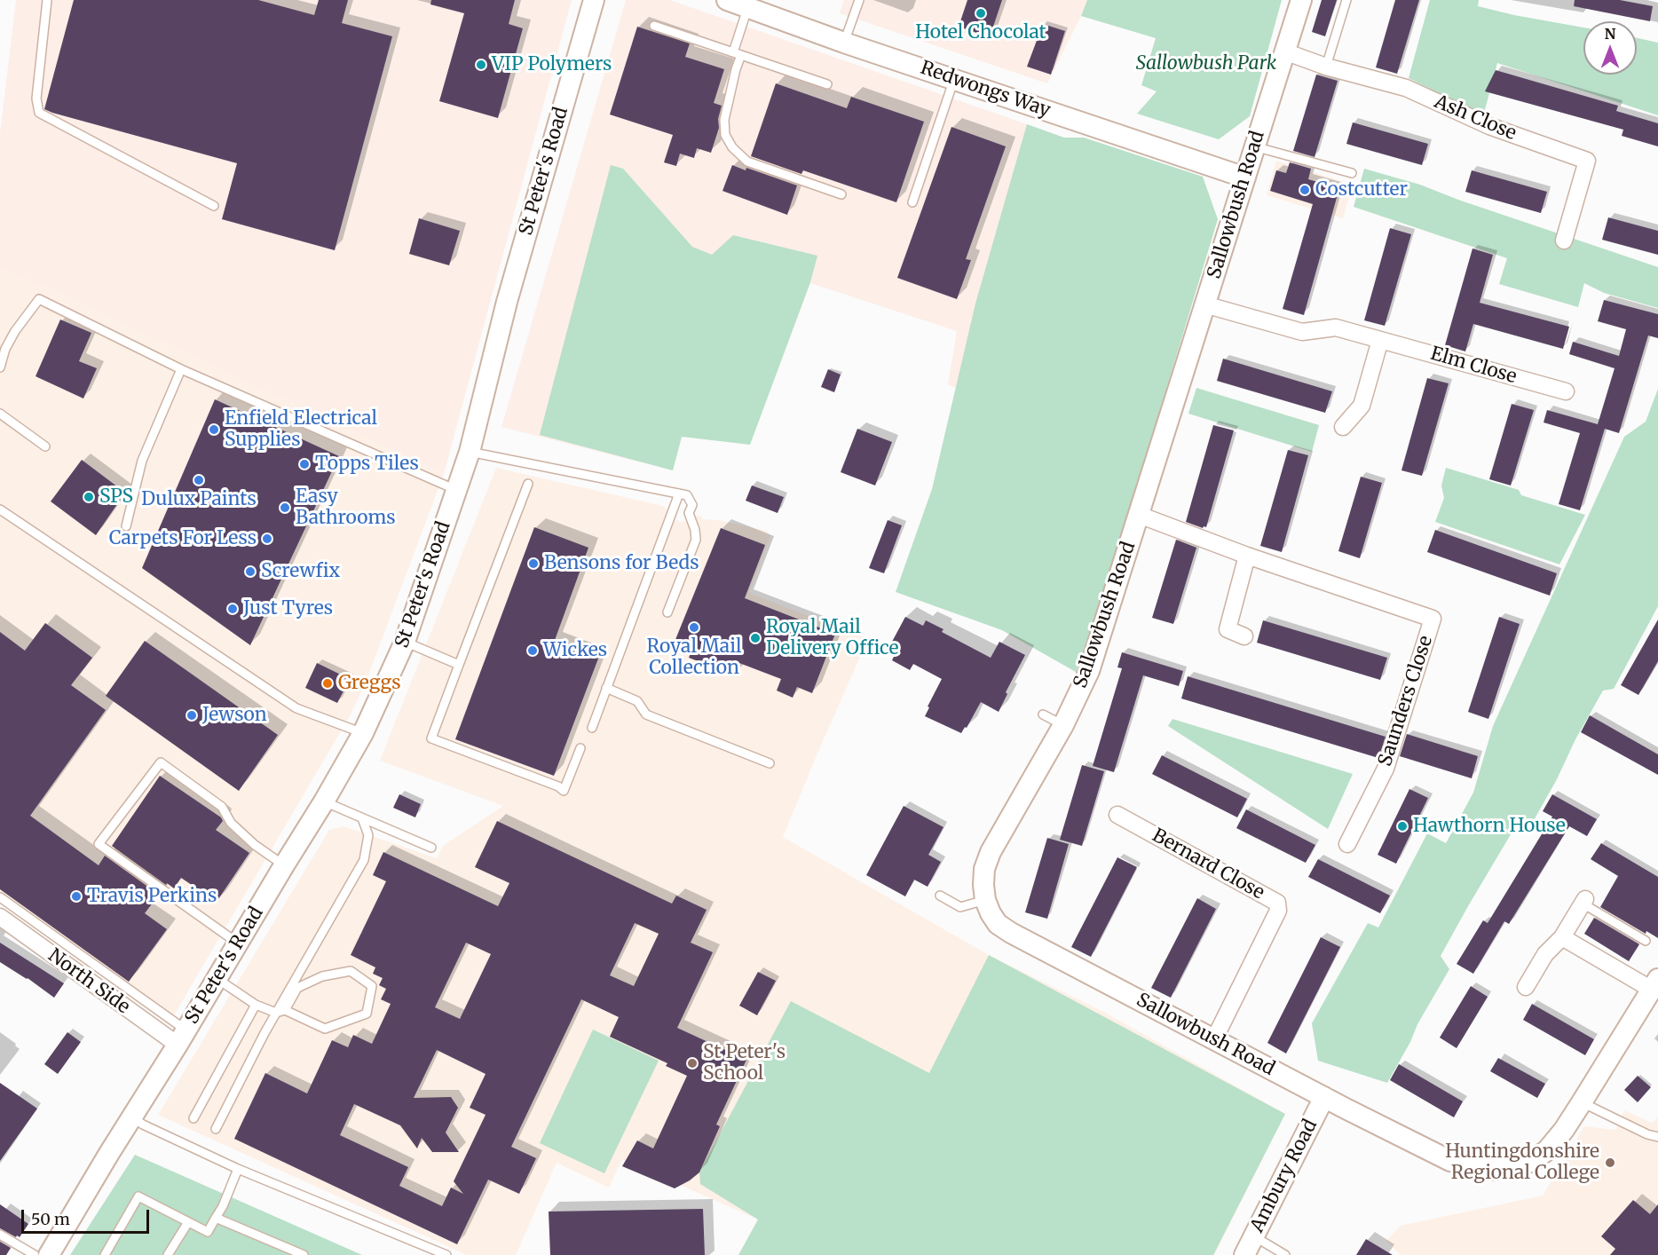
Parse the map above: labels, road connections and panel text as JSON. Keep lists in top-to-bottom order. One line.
{"streets":{"street":["Redwongs Way","Ash Close","St Peter's Road","Sallowbush Road","Elm Close","Saunders Close","Bernard Close","North Side","Ambury Road"]},"crossings":[["Redwongs Way","Sallowbush Road"],["Ash Close","Sallowbush Road"],["St Peter's Road","North Side"],["Sallowbush Road","Elm Close"],["Sallowbush Road","Saunders Close"],["Sallowbush Road","Bernard Close"],["Sallowbush Road","Ambury Road"]],"parks":["Sallowbush Park"],"places":["Hotel Chocolat","VIP Polymers","Costcutter","Enfield Electrical Supplies","Topps Tiles","Dulux Paints","SPS","Easy Bathrooms","Carpets For Less","Bensons for Beds","Screwfix","Just Tyres","Royal Mail Collection","Royal Mail Delivery Office","Wickes","Greggs","Jewson","Hawthorn House","Travis Perkins","St Peter's School","Huntingdonshire Regional College"],"scale_bar":"50 m","north":"top"}
